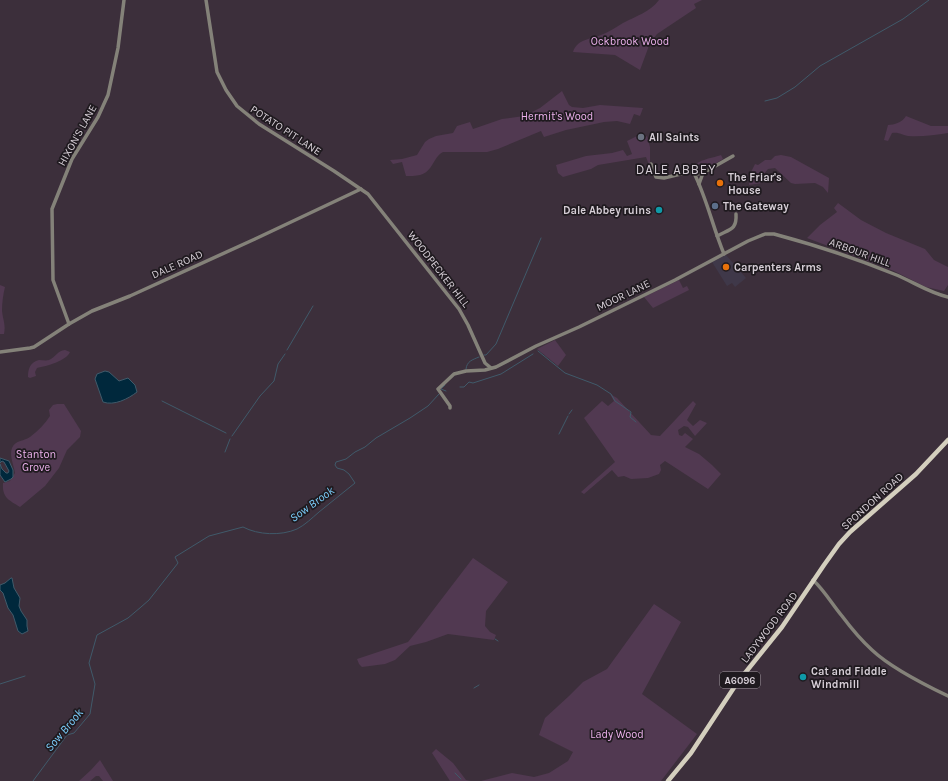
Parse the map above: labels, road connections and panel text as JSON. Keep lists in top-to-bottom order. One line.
{"streets":{"main road":["SPONDON ROAD","LADYWOOD ROAD","A6096"],"street":["POTATO PIT LANE","HIXON'S LANE","ARBOUR HILL","DALE ROAD","WOODPECKER HILL","MOOR LANE"]},"crossings":[["POTATO PIT LANE","DALE ROAD"],["POTATO PIT LANE","WOODPECKER HILL"],["HIXON'S LANE","DALE ROAD"],["ARBOUR HILL","MOOR LANE"],["DALE ROAD","WOODPECKER HILL"],["WOODPECKER HILL","MOOR LANE"],["SPONDON ROAD","LADYWOOD ROAD"]],"districts":["DALE ABBEY"],"water":["Sow Brook"],"parks":["Ockbrook Wood","Hermit's Wood","Stanton Grove","Lady Wood"],"places":["All Saints","The Friar's House","The Gateway","Dale Abbey ruins","Carpenters Arms","Cat and Fiddle Windmill"]}
